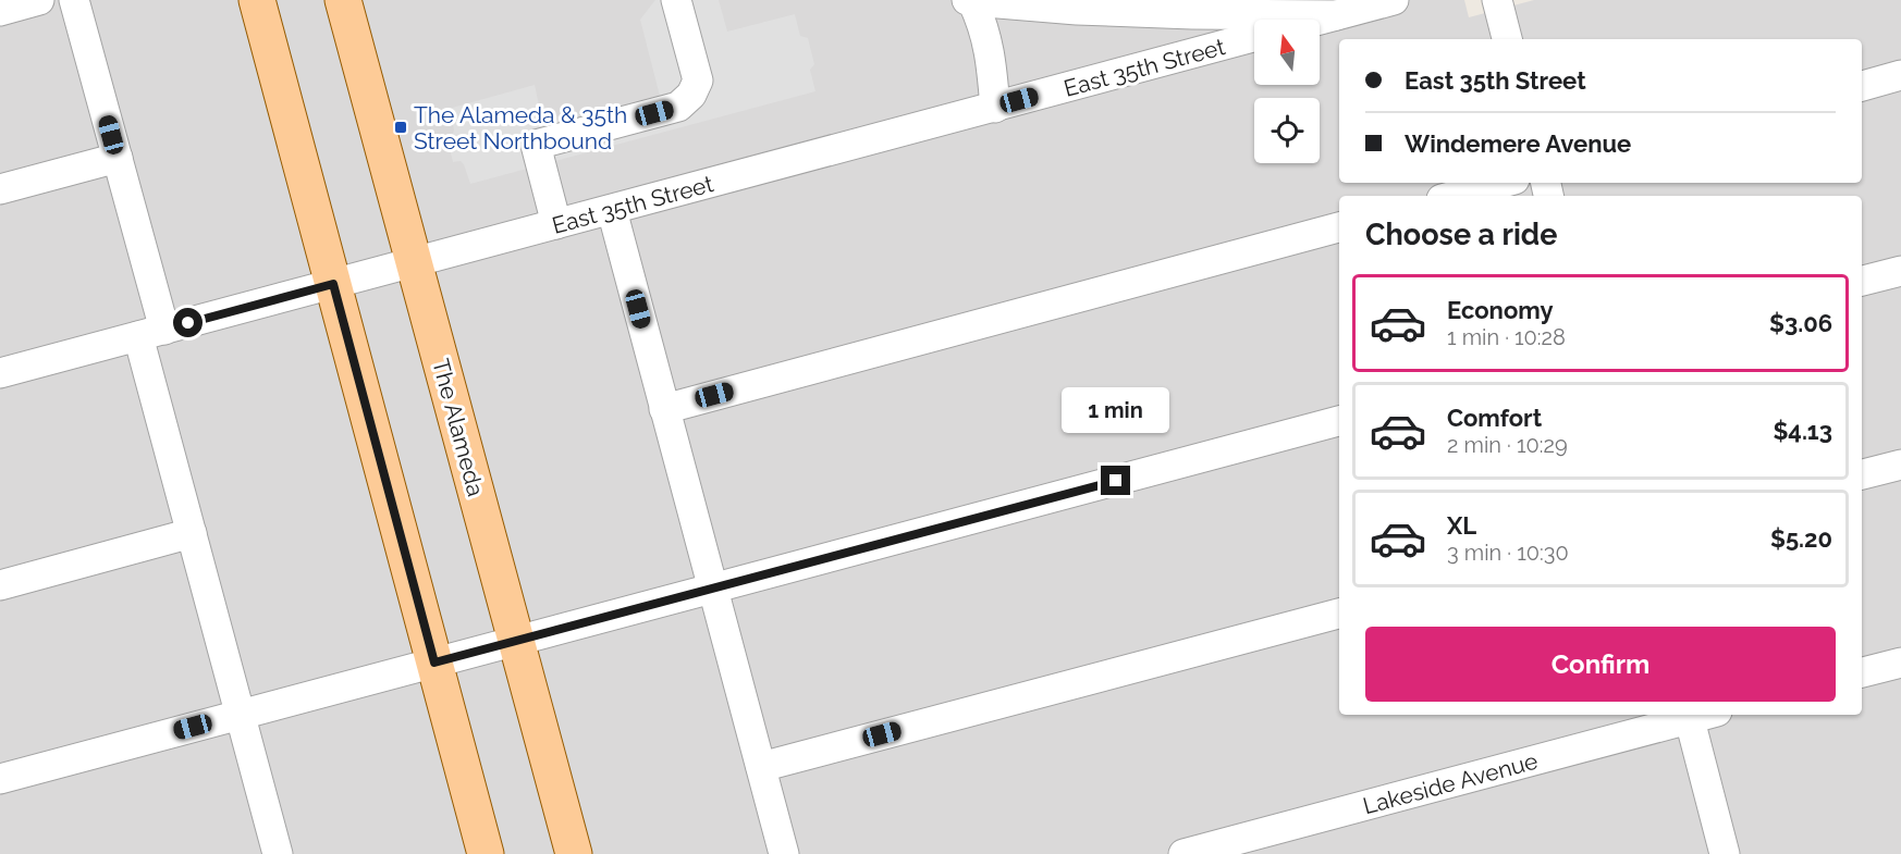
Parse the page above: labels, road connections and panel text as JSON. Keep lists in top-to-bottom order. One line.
{"streets":{"main road":["The Alameda"],"street":["East 35th Street","Lakeside Avenue"]},"crossings":[["East 35th Street","The Alameda"]],"places":{"transit":["The Alameda & 35th Street Northbound"]},"north":"top","page":{"banner":["East 35th Street","Windemere Avenue"],"heading":"Choose a ride","list":[{"name":"Economy","note":"1 min · 10:28","value":"$3.06"},{"name":"Comfort","note":"2 min · 10:29","value":"$4.13"},{"name":"XL","note":"3 min · 10:30","value":"$5.20"}],"bubble":"1 min","buttons":"Confirm"}}
